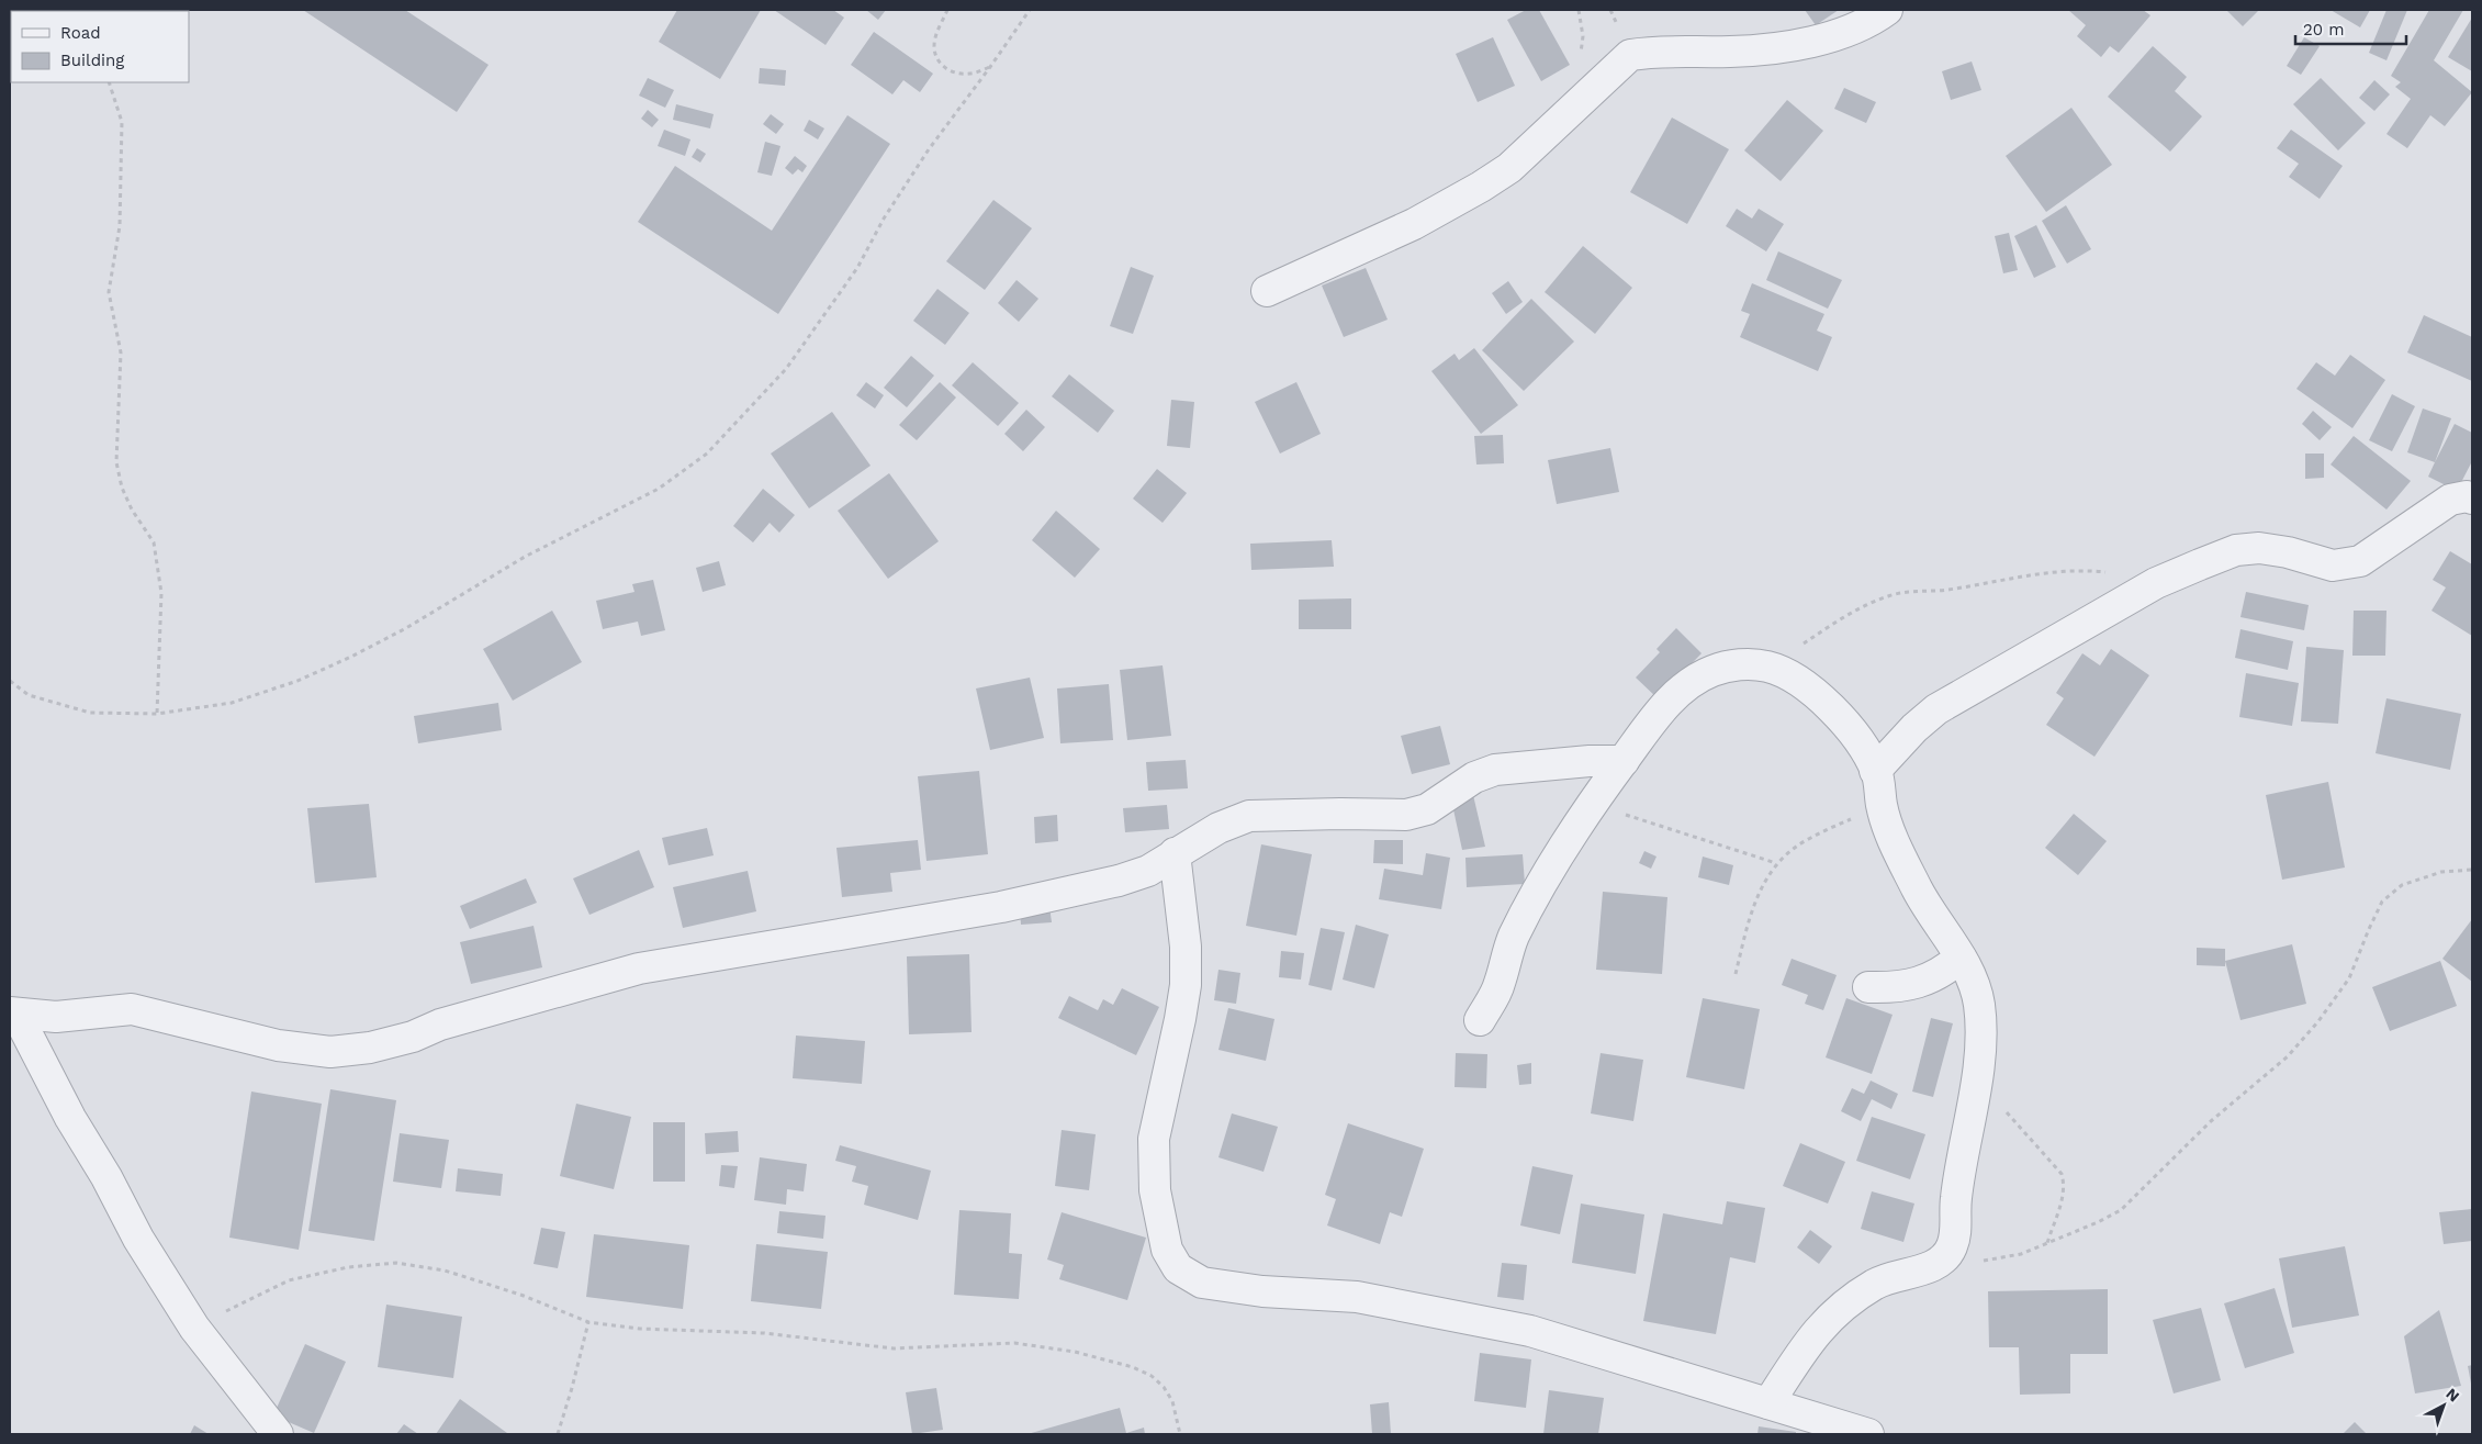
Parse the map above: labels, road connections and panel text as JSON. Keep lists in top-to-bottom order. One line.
{"legend":["Road","Building"],"scale_bar":"20 m","north":"top right"}
